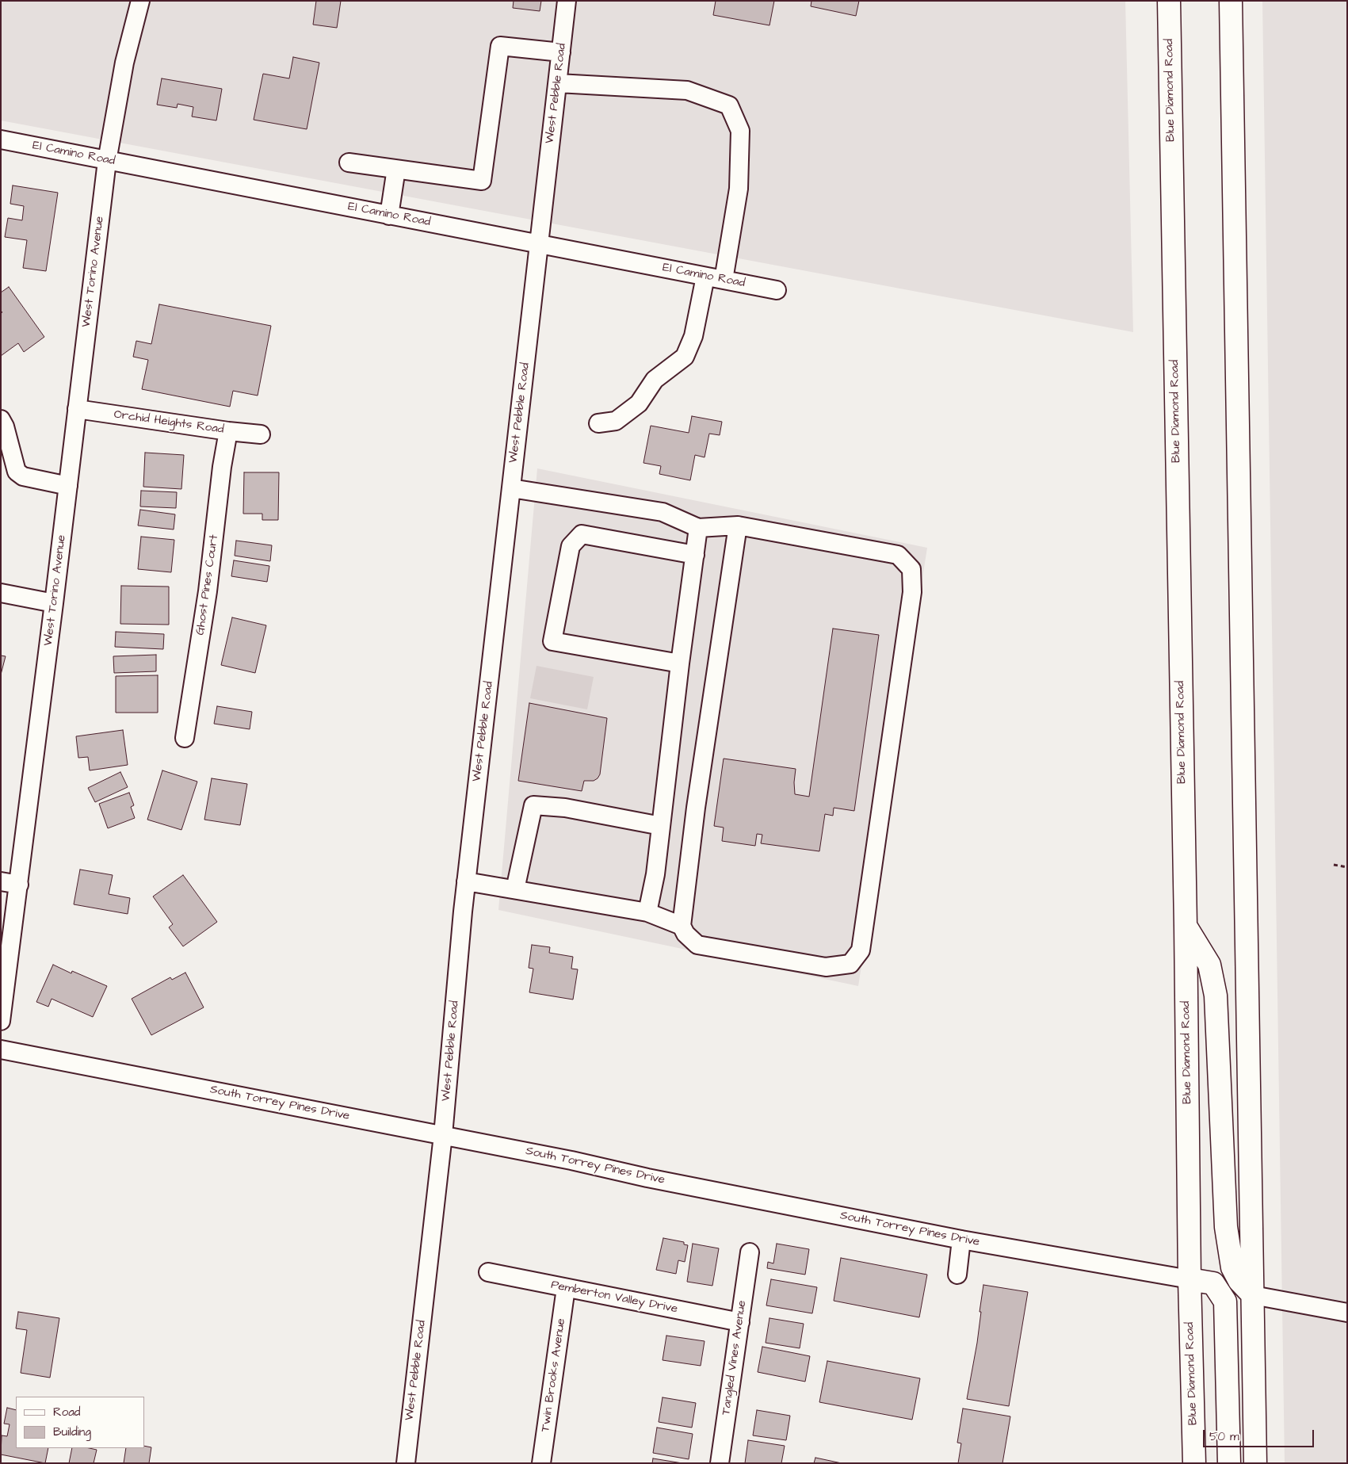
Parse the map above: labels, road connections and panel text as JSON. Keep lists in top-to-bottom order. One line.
{"streets":{"highway":["Blue Diamond Road"],"street":["West Pebble Road","El Camino Road","West Torino Avenue","Orchid Heights Road","Ghost Pines Court","South Torrey Pines Drive","Pemberton Valley Drive","Tangled Vines Avenue","Twin Brooks Avenue"]},"crossings":[["Blue Diamond Road","South Torrey Pines Drive"],["West Pebble Road","El Camino Road"],["West Pebble Road","South Torrey Pines Drive"],["El Camino Road","West Torino Avenue"],["West Torino Avenue","Orchid Heights Road"],["Orchid Heights Road","Ghost Pines Court"],["Pemberton Valley Drive","Tangled Vines Avenue"],["Pemberton Valley Drive","Twin Brooks Avenue"]],"legend":["Road","Building"],"scale_bar":"50 m"}
